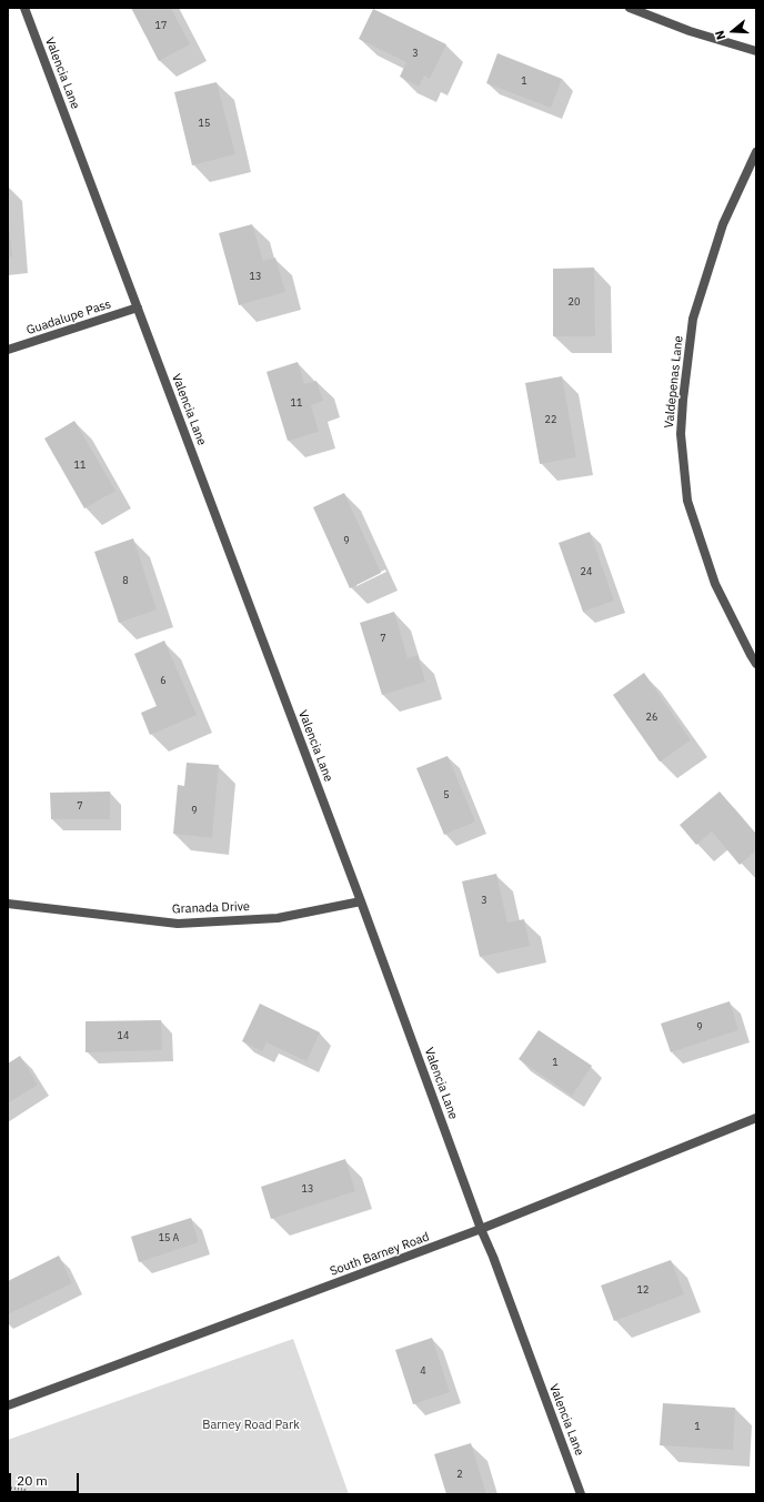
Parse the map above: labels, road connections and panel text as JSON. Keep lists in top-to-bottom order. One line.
{"streets":{"street":["Valencia Lane","Guadalupe Pass","Valdepenas Lane","Granada Drive","South Barney Road"]},"crossings":[["Valencia Lane","Guadalupe Pass"],["Valencia Lane","Granada Drive"],["Valencia Lane","South Barney Road"]],"parks":["Barney Road Park"],"house_numbers":["17","3","1","15","13","20","11","22","11","9","24","8","7","6","26","5","7","9","3","9","14","1","13","15 A","12","4","1","2"],"scale_bar":"20 m","north":"left"}
